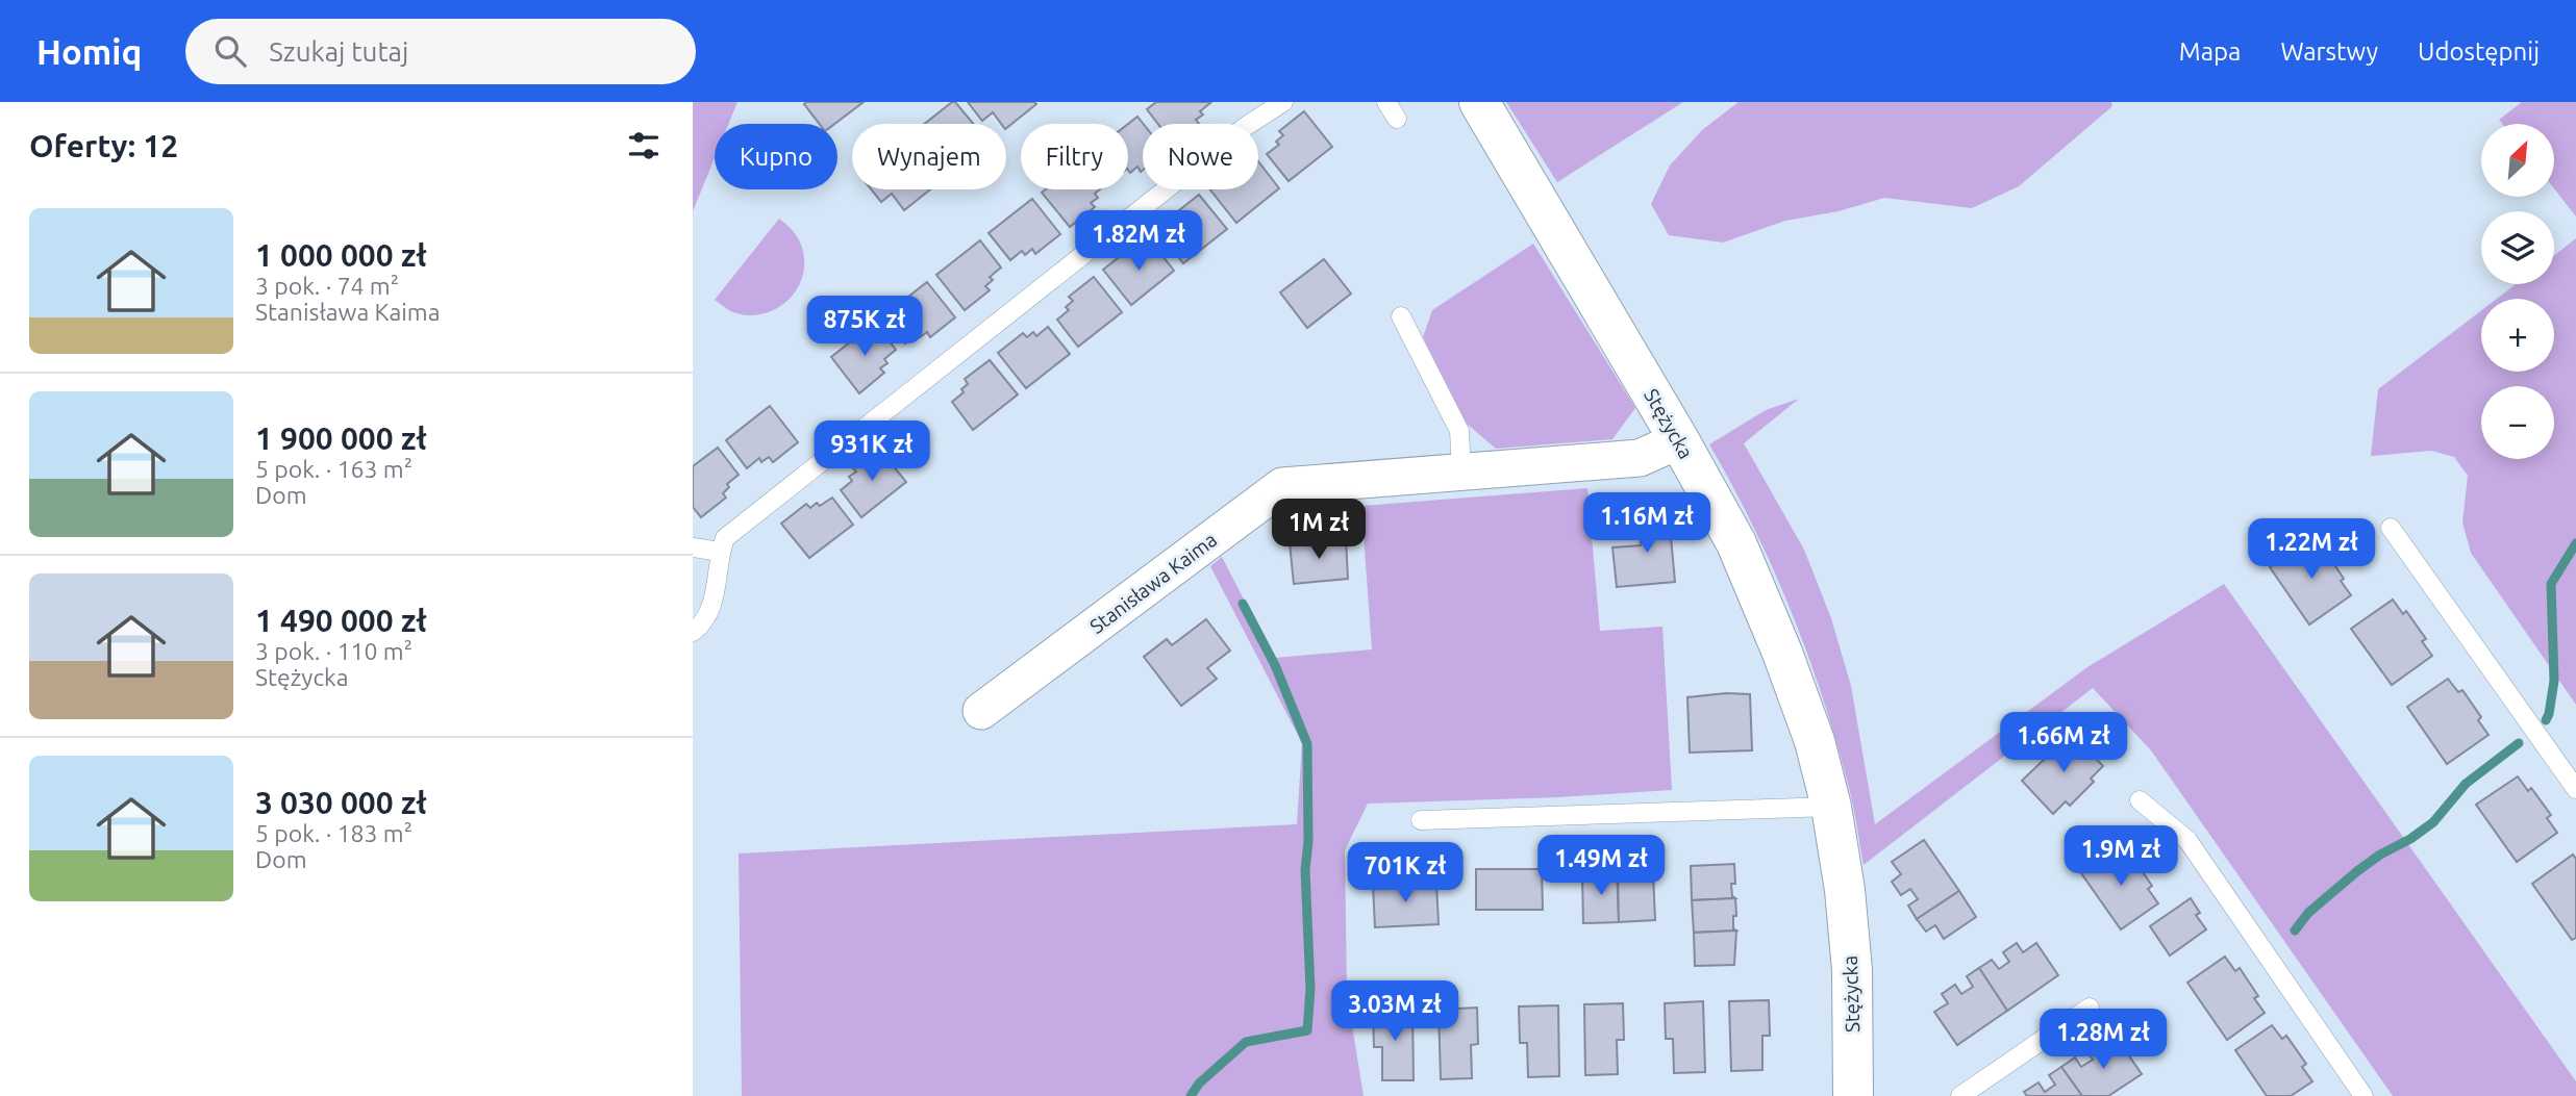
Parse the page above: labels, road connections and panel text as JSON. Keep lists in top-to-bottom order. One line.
{"streets":{"street":["Stężycka","Stanisława Kaima"]},"crossings":[["Stężycka","Stanisława Kaima"]],"north":"top right","page":{"header":"Homiq","search":"Szukaj tutaj","nav":["Mapa","Warstwy","Udostępnij"],"heading":"Oferty: 12","map_buttons":["+","−"],"chip":["Kupno","Wynajem","Filtry","Nowe"],"list":[{"name":"1 000 000 zł","note":"3 pok. · 74 m² · Stanisława Kaima"},{"name":"1 900 000 zł","note":"5 pok. · 163 m² · Dom"},{"name":"1 490 000 zł","note":"3 pok. · 110 m² · Stężycka"},{"name":"3 030 000 zł","note":"5 pok. · 183 m² · Dom"}],"price":["1.82M zł","875K zł","931K zł","1.16M zł","1M zł","1.22M zł","1.66M zł","1.9M zł","1.49M zł","701K zł","3.03M zł","1.28M zł"]}}
